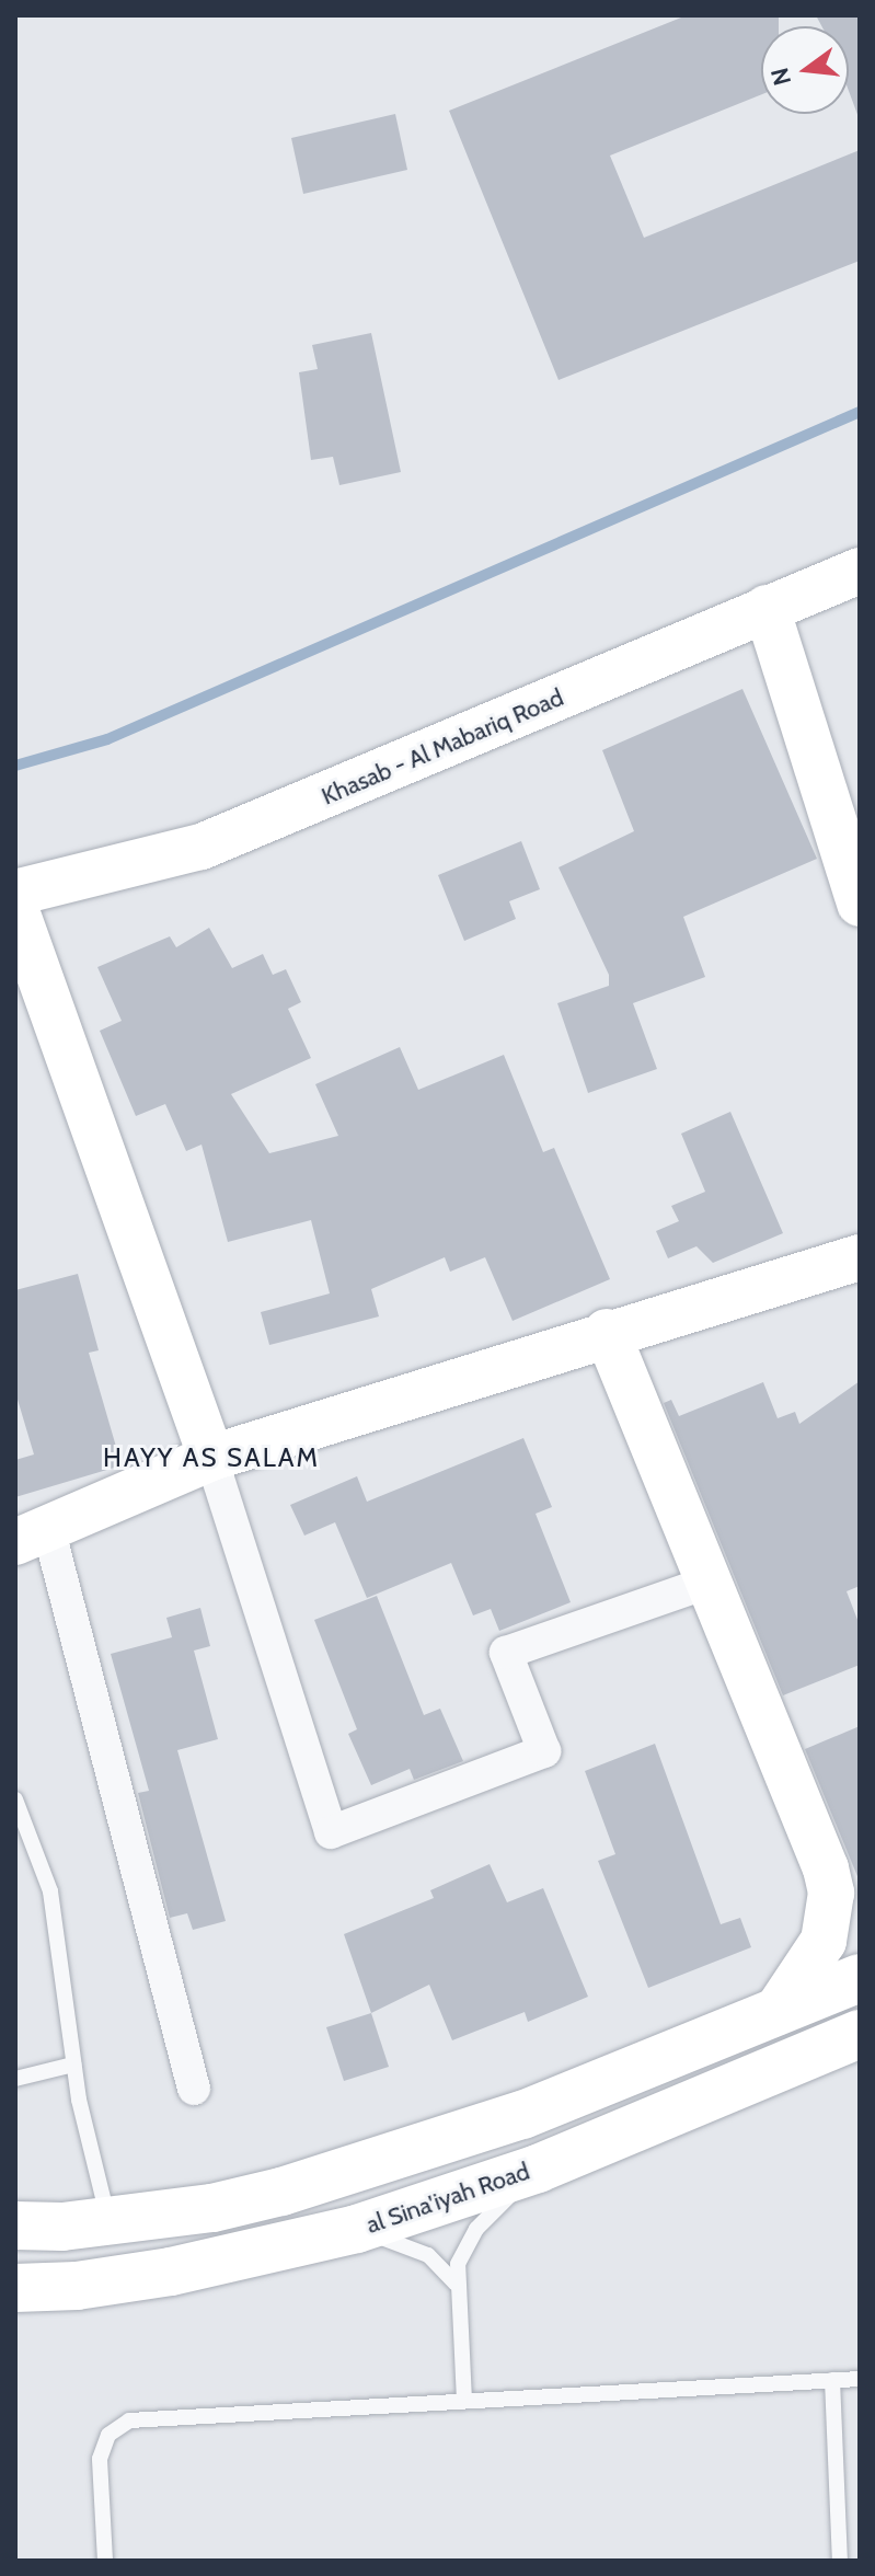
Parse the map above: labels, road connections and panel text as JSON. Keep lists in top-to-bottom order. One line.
{"streets":{"highway":["al Sina'iyah Road"],"street":["Khasab - Al Mabariq Road"]},"districts":["HAYY AS SALAM"],"north":"left"}
